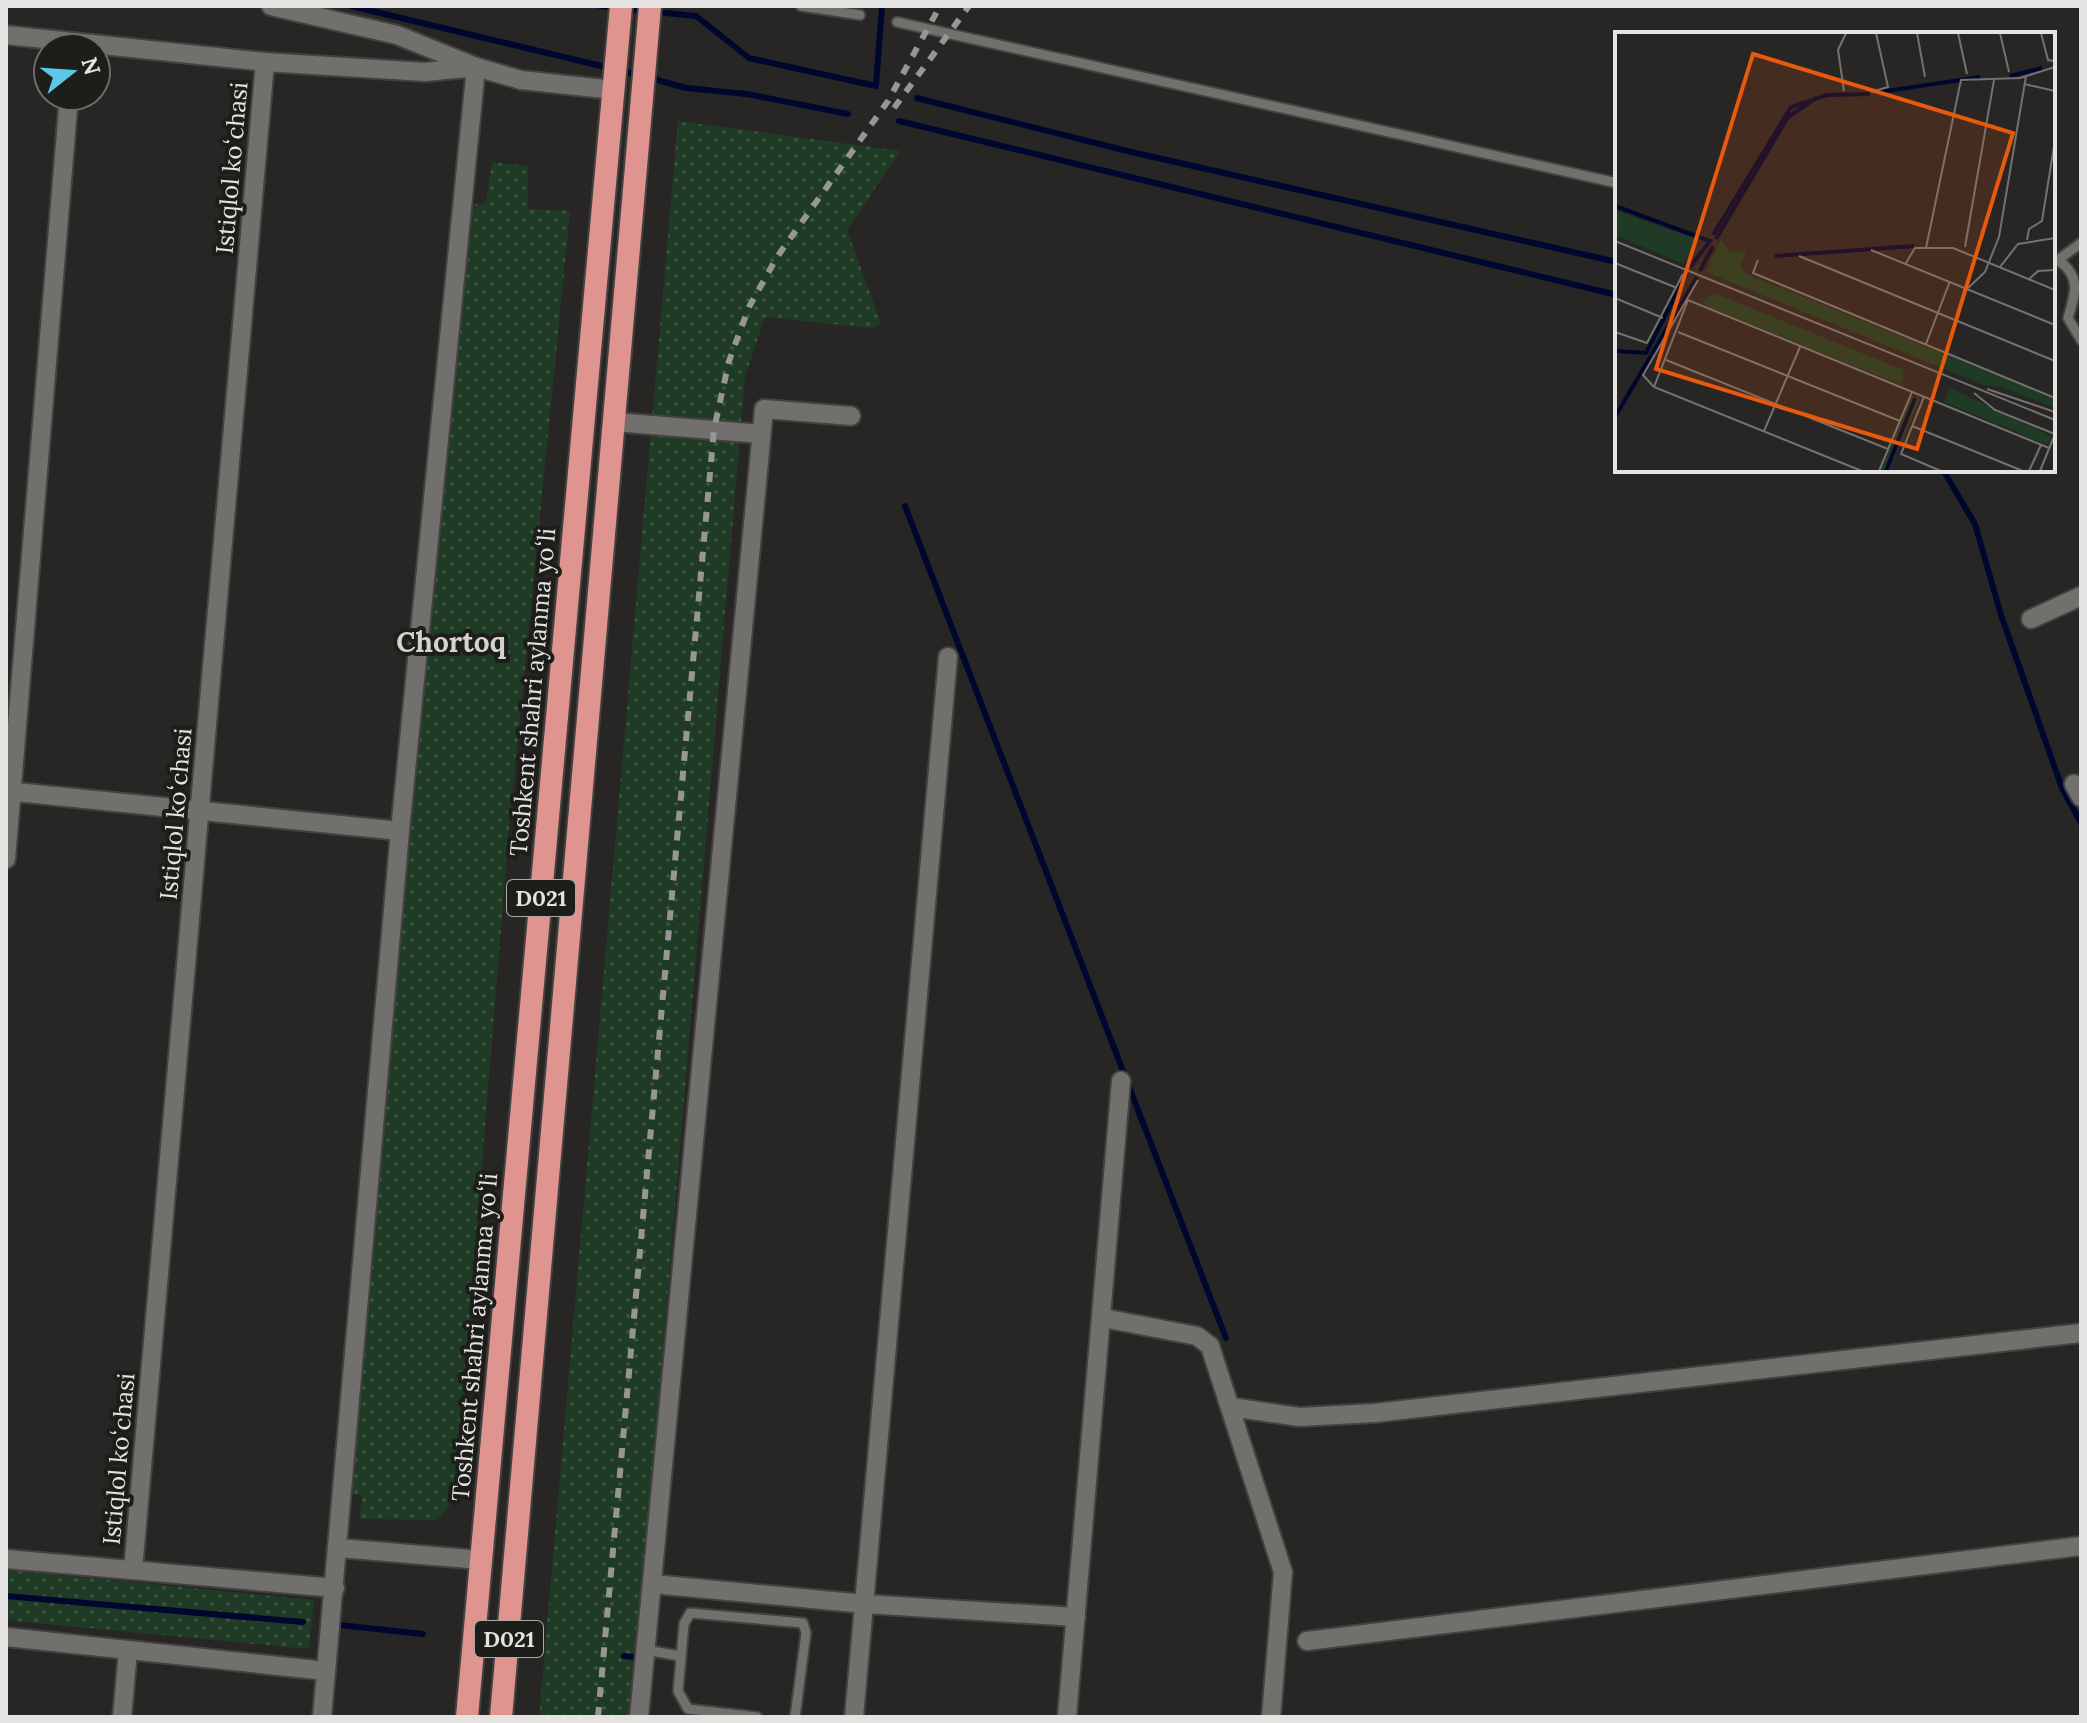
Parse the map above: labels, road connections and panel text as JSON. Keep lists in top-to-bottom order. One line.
{"streets":{"highway":["Toshkent shahri aylanma yoʻli","D021"],"street":["Istiqlol koʻchasi"]},"districts":["Chortoq"],"north":"right"}
